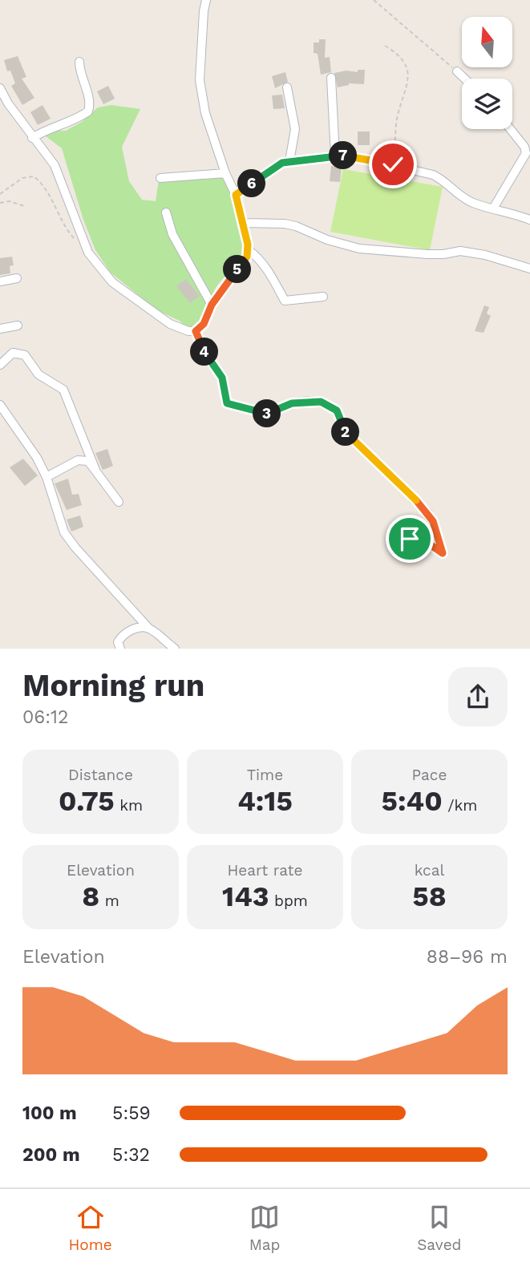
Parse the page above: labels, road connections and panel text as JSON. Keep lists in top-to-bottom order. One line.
{"north":"top","page":{"pins":["7","6","5","4","3","2"],"heading":["Morning run","06:12"],"stats":[["Distance","0.75 km"],["Time","4:15"],["Pace","5:40 /km"],["Elevation","8 m"],["Heart rate","143 bpm"],["kcal","58"]],"chart":["Elevation","88–96 m"],"list":[{"name":"100 m","note":"5:59"},{"name":"200 m","note":"5:32"}],"tabs":["Home","Map","Saved"]}}
